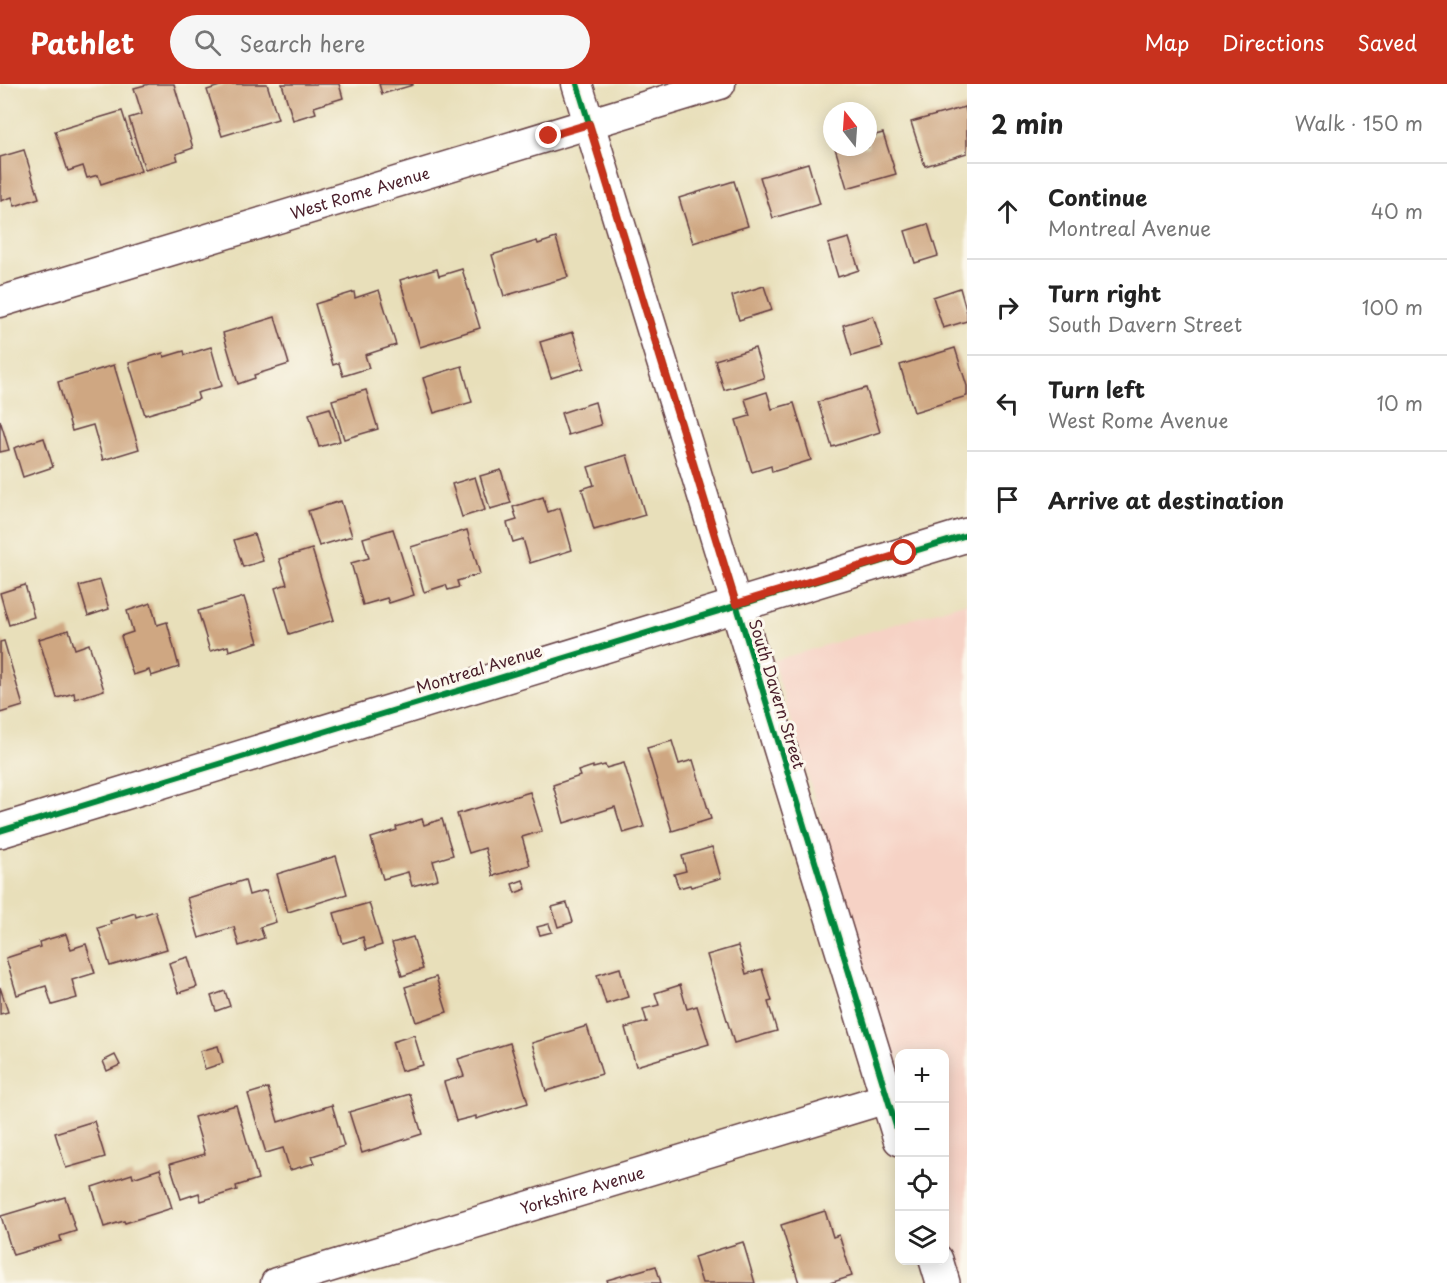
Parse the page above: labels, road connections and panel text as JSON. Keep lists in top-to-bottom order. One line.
{"streets":{"street":["West Rome Avenue","Montreal Avenue","South Davern Street","Yorkshire Avenue"]},"crossings":[["West Rome Avenue","South Davern Street"],["Montreal Avenue","South Davern Street"],["South Davern Street","Yorkshire Avenue"]],"north":"top","page":{"header":"Pathlet","search":"Search here","nav":["Map","Directions","Saved"],"heading":["2 min","Walk · 150 m"],"list":[["Continue","Montreal Avenue","40 m"],["Turn right","South Davern Street","100 m"],["Turn left","West Rome Avenue","10 m"],"Arrive at destination"],"map_buttons":["+","−"]}}
